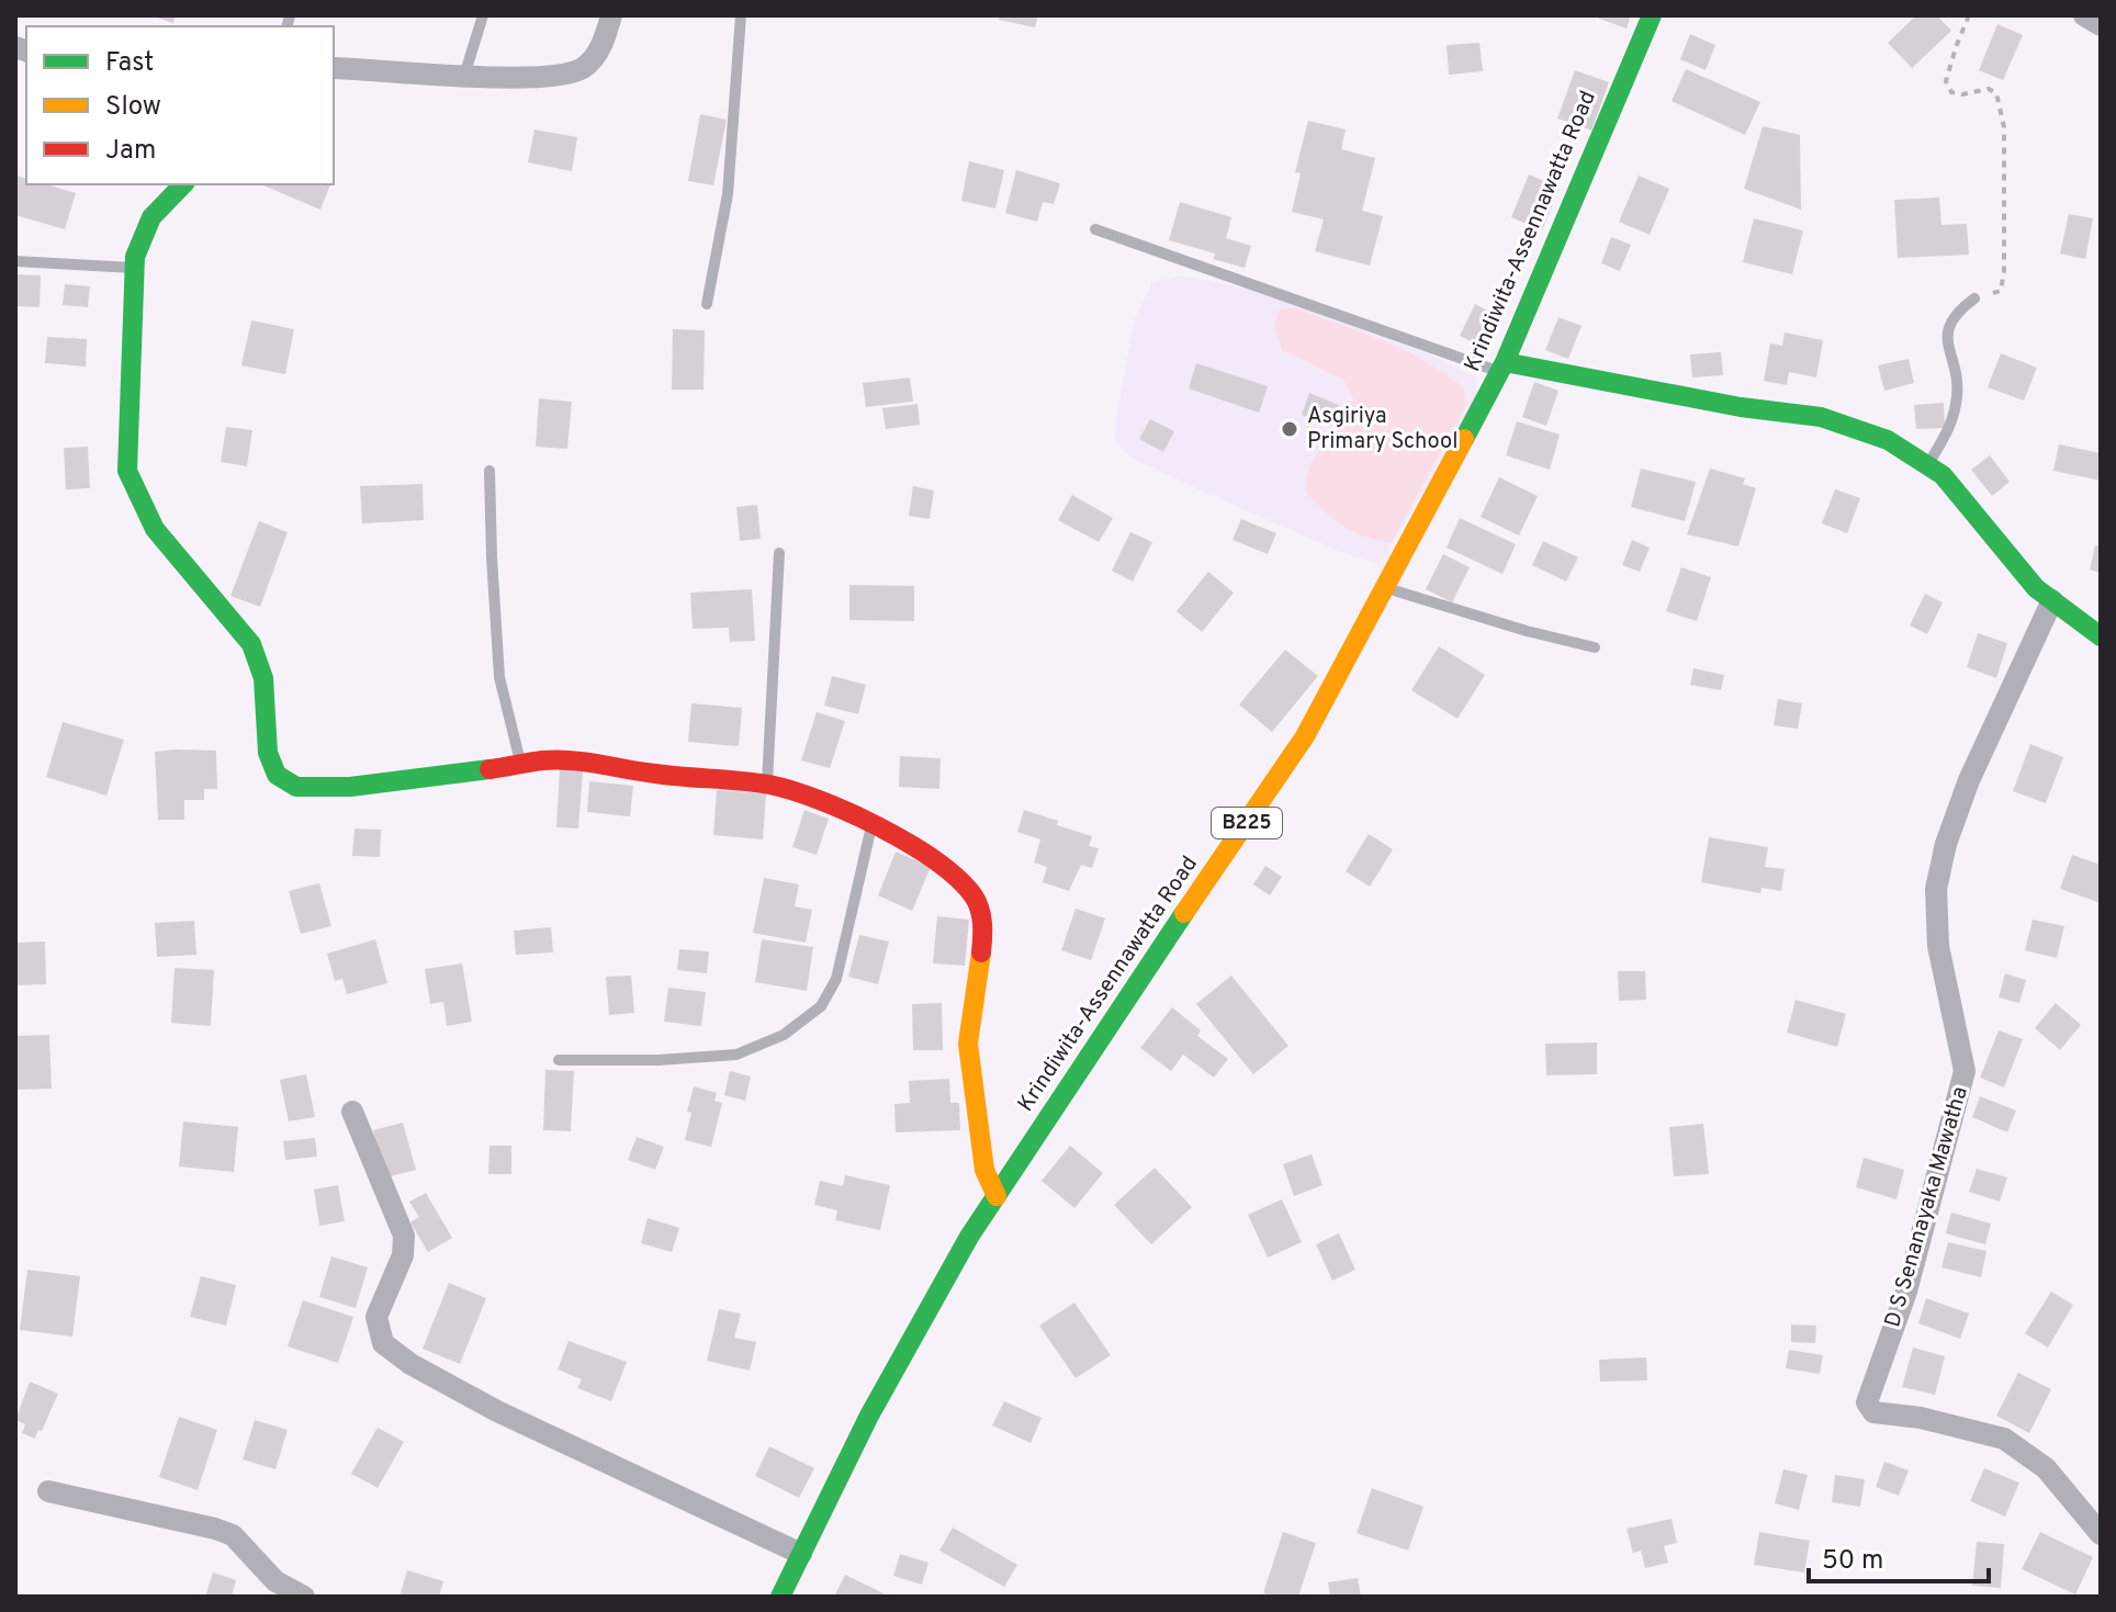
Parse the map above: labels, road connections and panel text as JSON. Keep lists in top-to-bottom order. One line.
{"streets":{"street":["Krindiwita-Assennawatta Road","B225","D S Senanayaka Mawatha"]},"places":["Asgiriya Primary School"],"legend":["Fast","Slow","Jam"],"scale_bar":"50 m"}
